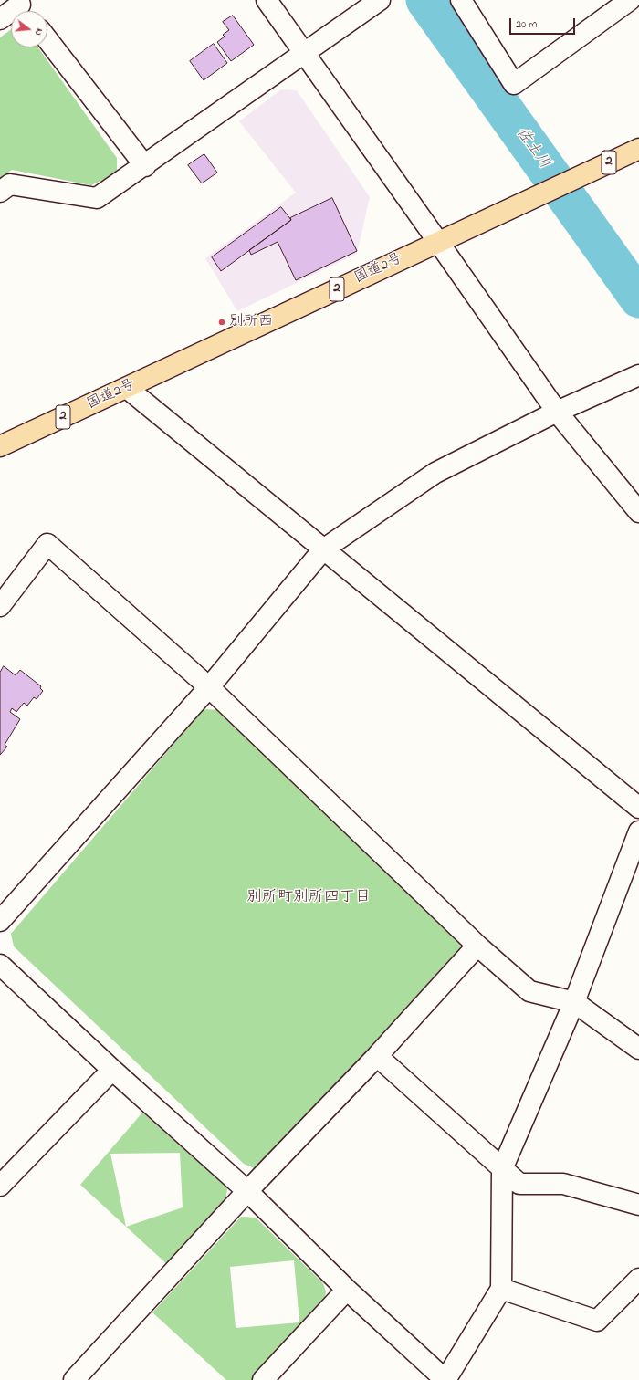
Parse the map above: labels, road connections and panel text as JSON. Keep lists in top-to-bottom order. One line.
{"streets":{"highway":["2","国道2号"]},"districts":["別所町別所四丁目"],"water":["佐土川"],"places":["別所西"],"scale_bar":"20 m","north":"right"}
